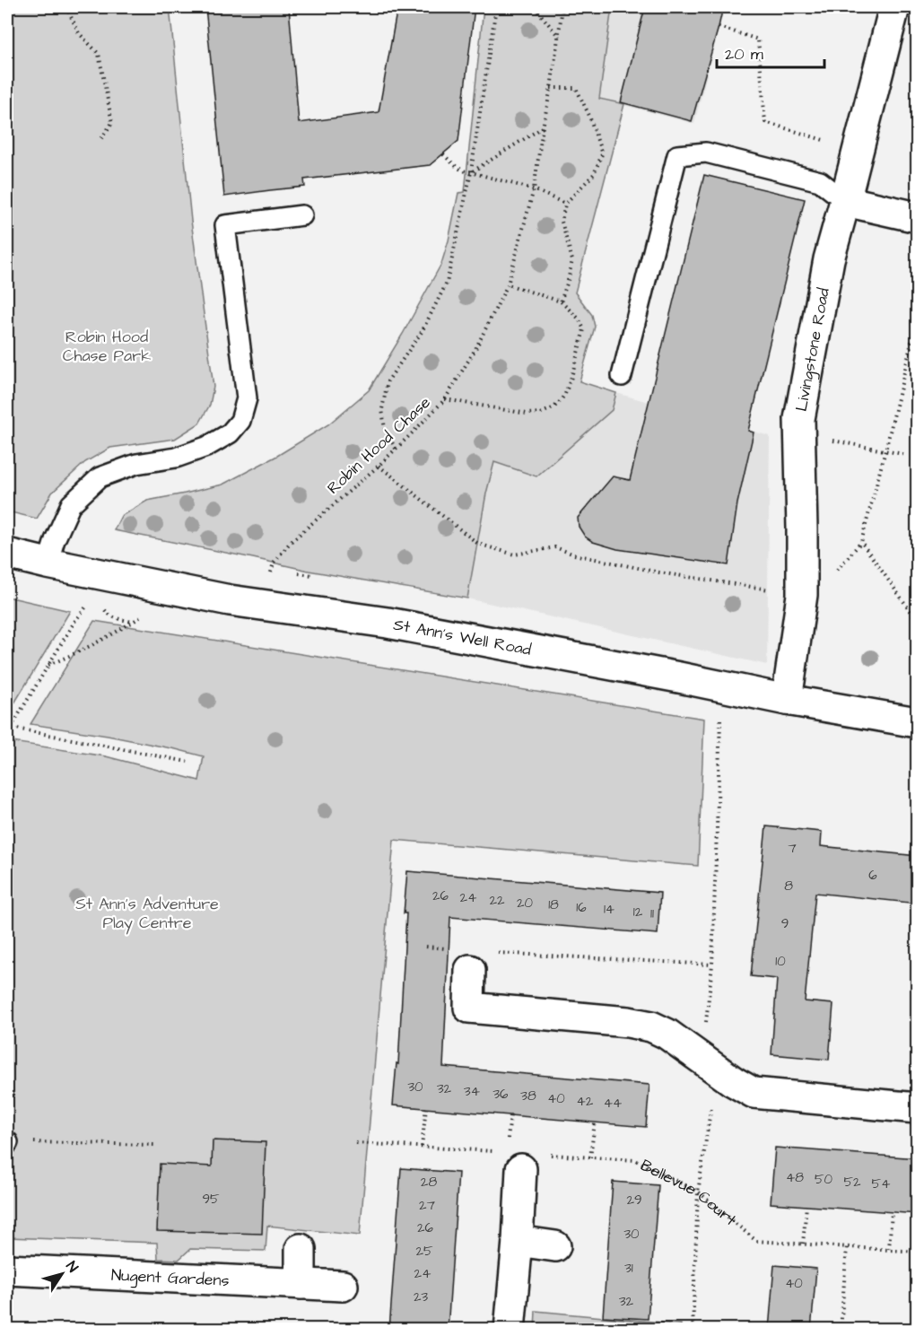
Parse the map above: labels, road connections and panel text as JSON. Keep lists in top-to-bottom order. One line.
{"streets":{"street":["Livingstone Road","St Ann's Well Road","Nugent Gardens"],"path":["Robin Hood Chase","Bellevue Court"]},"crossings":[["Livingstone Road","St Ann's Well Road"]],"parks":["Robin Hood Chase Park","St Ann's Adventure Play Centre"],"house_numbers":["7","6","8","26","24","22","20","18","16","14","12","11","9","10","30","32","34","36","38","40","42","44","48","50","28","52","54","95","29","27","26","30","25","31","24","40","23","32"],"scale_bar":"20 m","north":"top right"}
